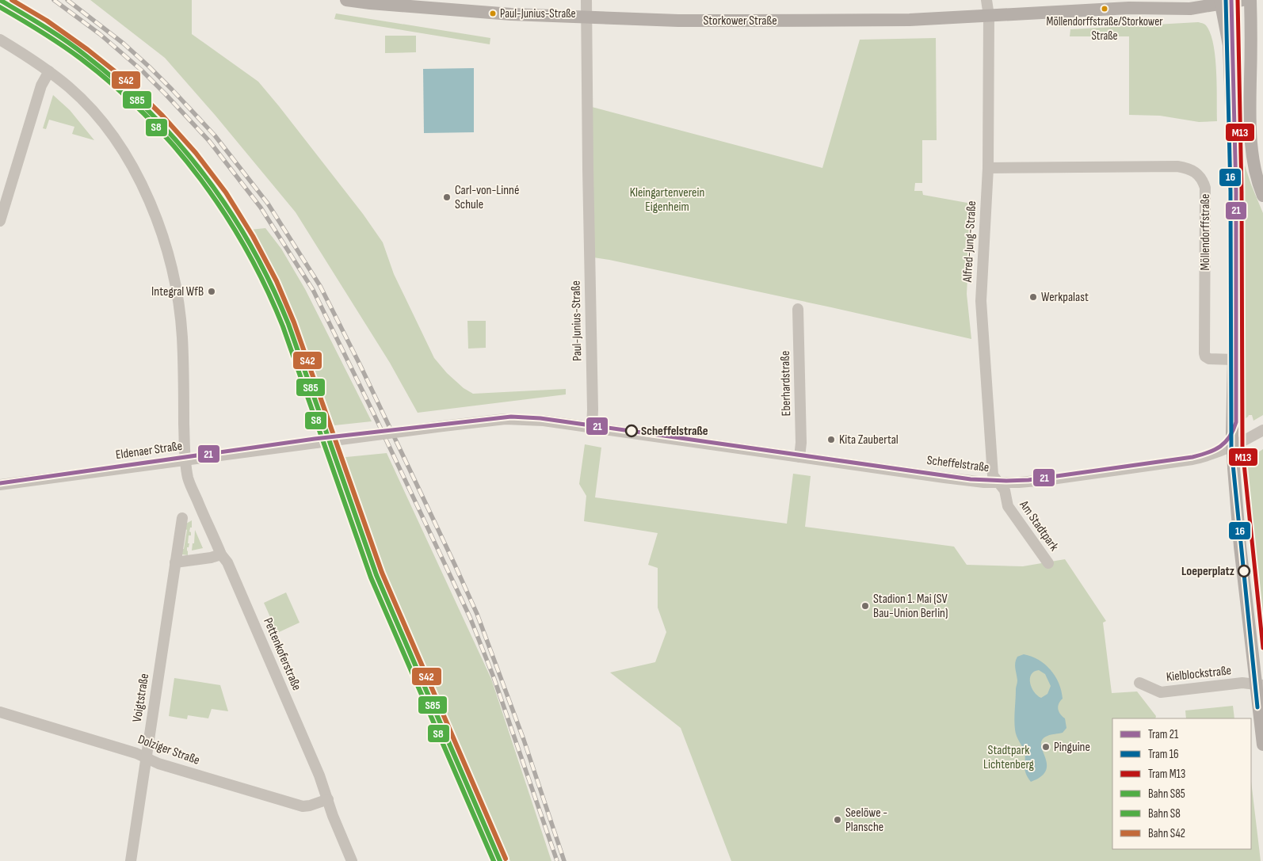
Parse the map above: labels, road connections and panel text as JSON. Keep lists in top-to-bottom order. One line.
{"streets":{"main road":["Storkower Straße"],"street":["Möllendorffstraße","Alfred-Jung-Straße","Paul-Junius-Straße","Eberhardstraße","Eldenaer Straße","Scheffelstraße","Am Stadtpark","Pettenkoferstraße","Kielblockstraße","Voigtstraße","Dolziger Straße"]},"crossings":[["Storkower Straße","Alfred-Jung-Straße"],["Storkower Straße","Paul-Junius-Straße"],["Möllendorffstraße","Alfred-Jung-Straße"],["Alfred-Jung-Straße","Scheffelstraße"],["Alfred-Jung-Straße","Am Stadtpark"],["Paul-Junius-Straße","Scheffelstraße"],["Eberhardstraße","Scheffelstraße"],["Eldenaer Straße","Scheffelstraße"],["Eldenaer Straße","Pettenkoferstraße"],["Scheffelstraße","Am Stadtpark"],["Pettenkoferstraße","Dolziger Straße"],["Voigtstraße","Dolziger Straße"]],"parks":["Kleingartenverein Eigenheim","Stadtpark Lichtenberg"],"places":["Möllendorffstraße/Storkower Straße","Paul-Junius-Straße","Carl-von-Linné Schule","Integral WfB","Werkpalast","Scheffelstraße","Kita Zaubertal","Loeperplatz","Stadion 1. Mai (SV Bau-Union Berlin)","Pinguine","Seelöwe - Plansche"],"lines":["tram line 21","tram line 16","tram line M13","rail line S85","rail line S42","rail line S8"],"legend":["Tram 21","Tram 16","Tram M13","Bahn S85","Bahn S8","Bahn S42"]}
